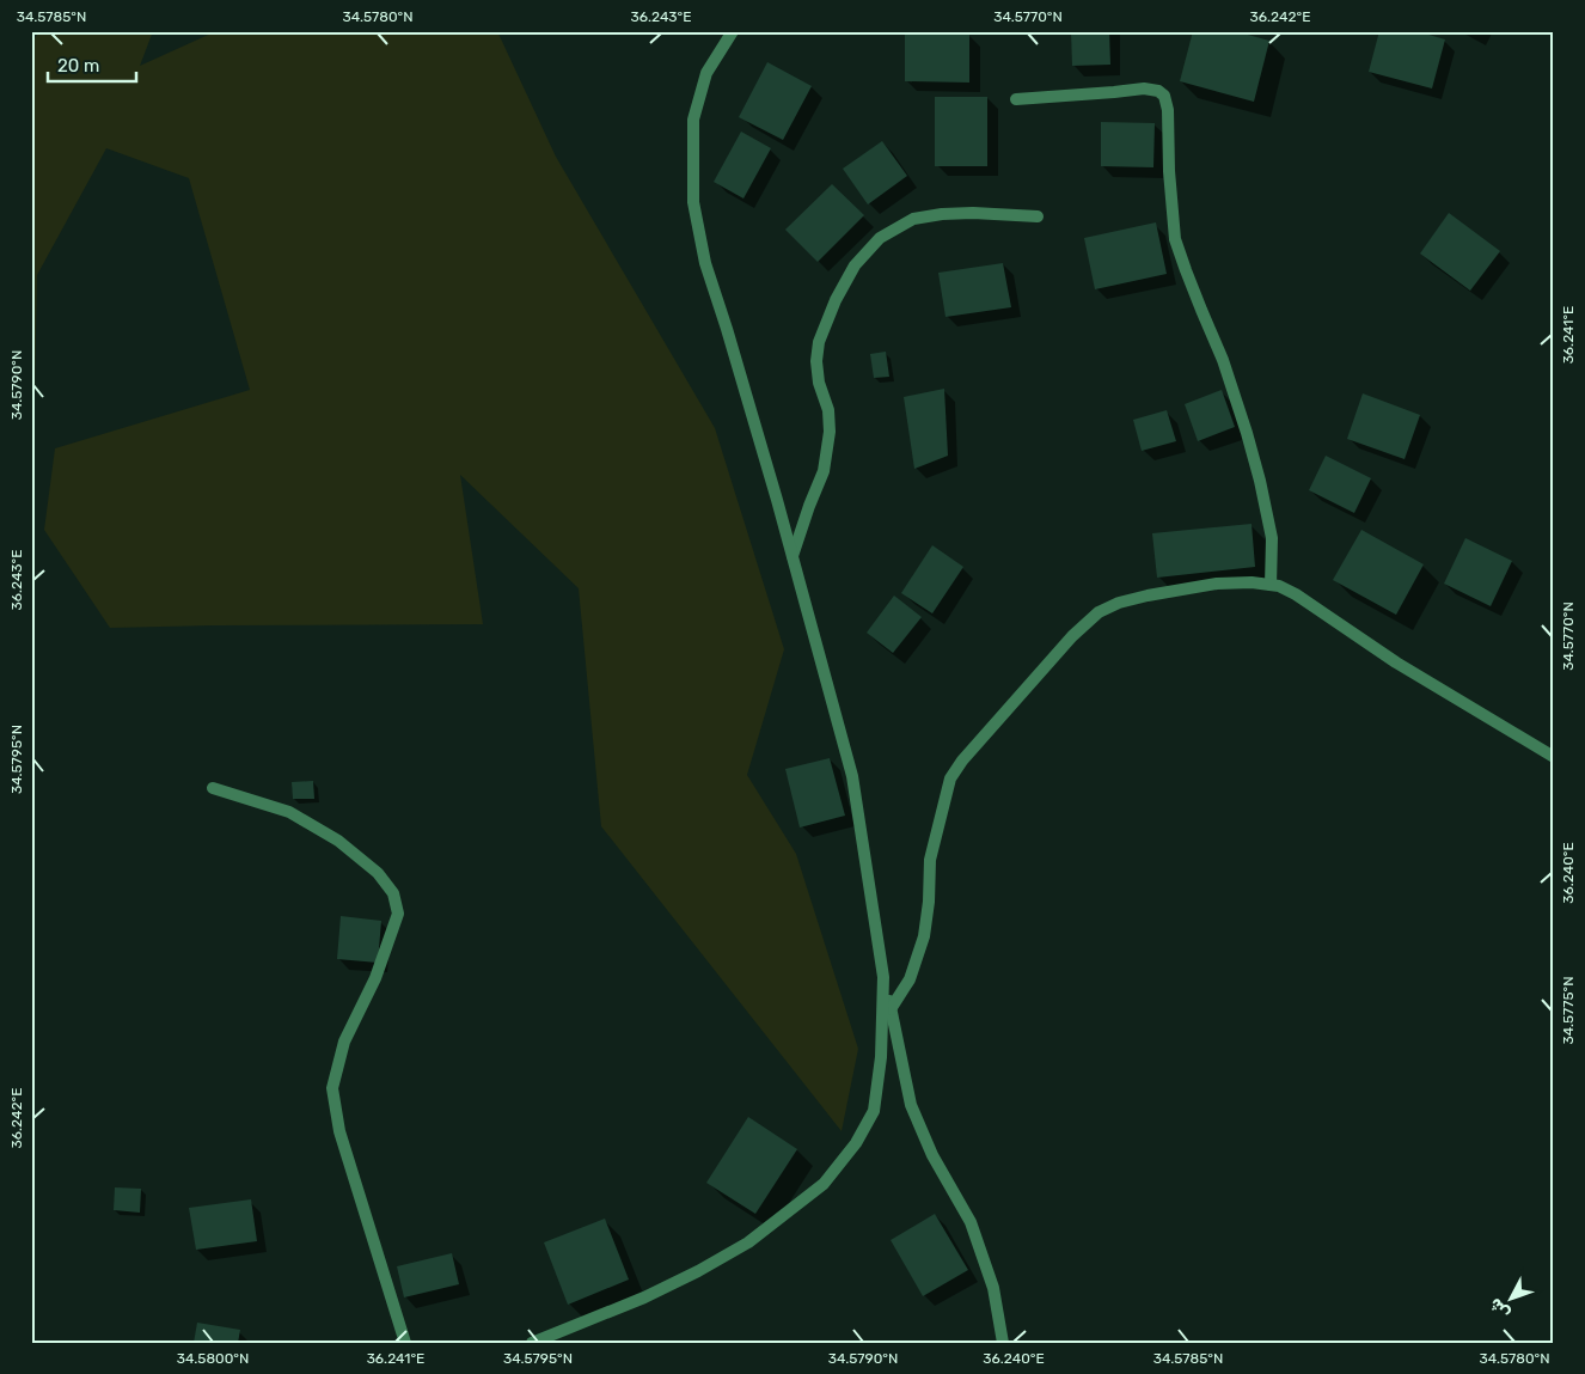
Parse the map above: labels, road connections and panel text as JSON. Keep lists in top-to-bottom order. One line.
{"scale_bar":"20 m","north":"bottom left","coordinates":["34.5785°N","34.5780°N","36.243°E","34.5770°N","36.242°E","36.241°E","34.5790°N","34.5795°N","36.240°E","34.5775°N","34.5800°N"]}
